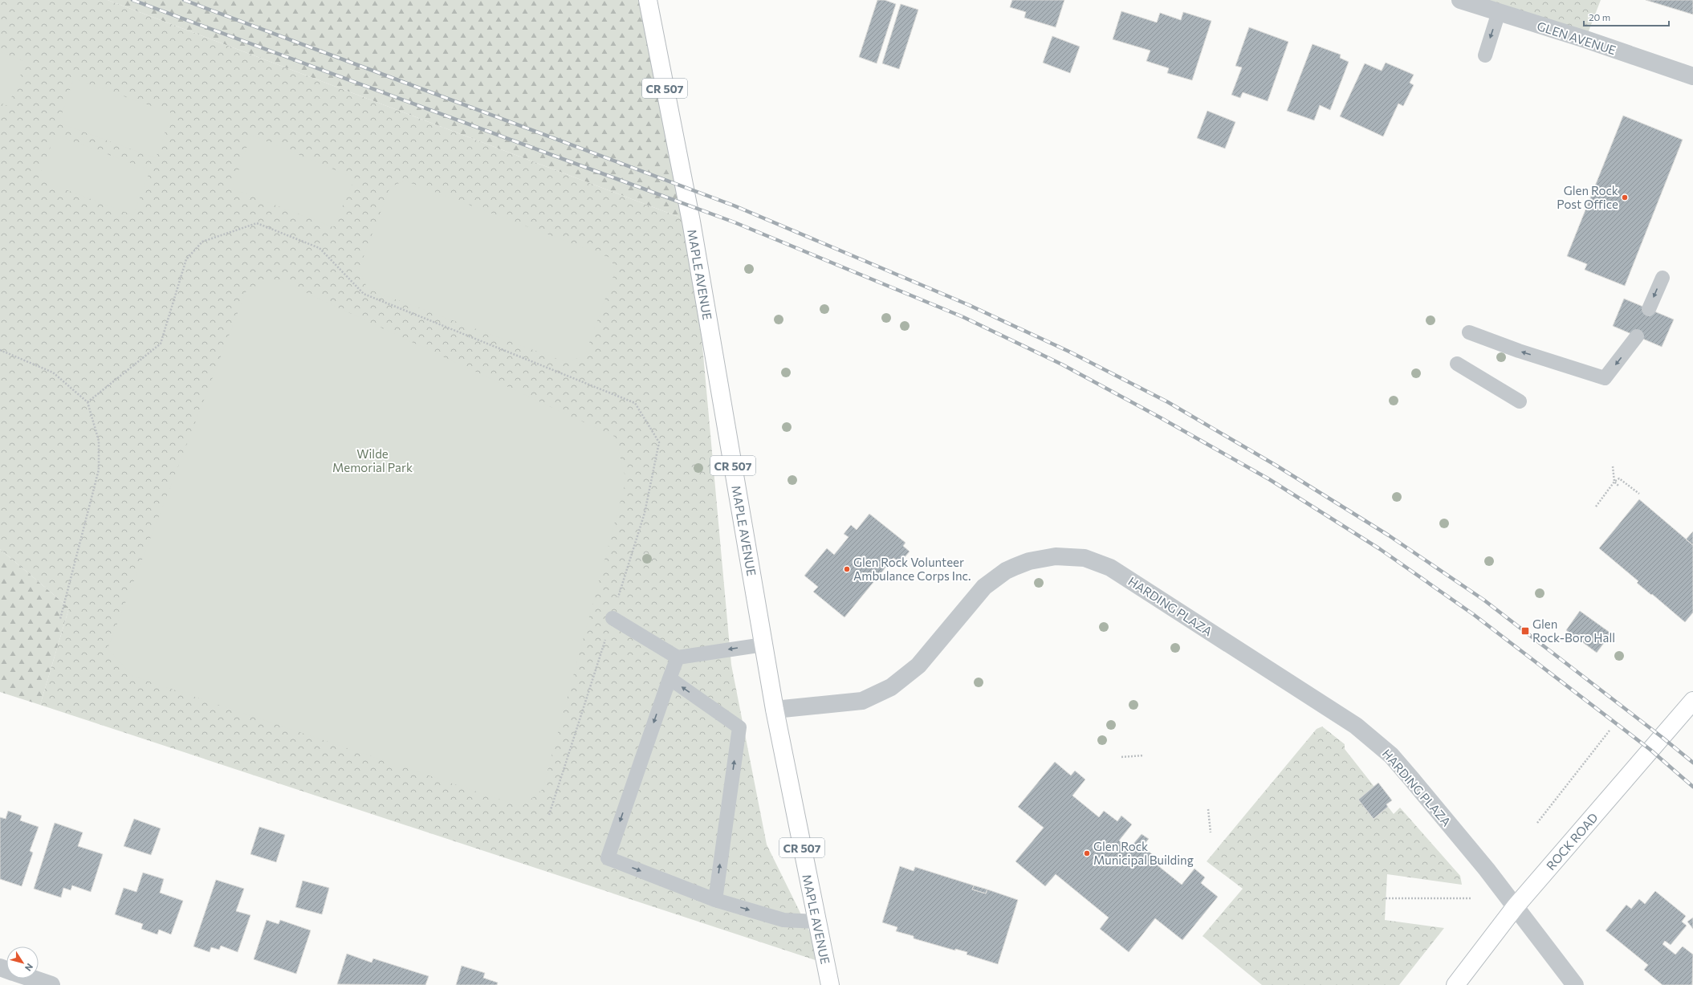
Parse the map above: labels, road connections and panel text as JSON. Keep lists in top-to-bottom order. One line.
{"streets":{"main road":["CR 507","MAPLE AVENUE","ROCK ROAD"],"street":["GLEN AVENUE","HARDING PLAZA"]},"crossings":[["MAPLE AVENUE","HARDING PLAZA"],["HARDING PLAZA","ROCK ROAD"]],"parks":["Wilde Memorial Park"],"places":{"other":["Glen Rock Post Office","Glen Rock Volunteer Ambulance Corps Inc.","Glen Rock Municipal Building"],"transit":["Glen Rock-Boro Hall"]},"scale_bar":"20 m","north":"bottom right"}
